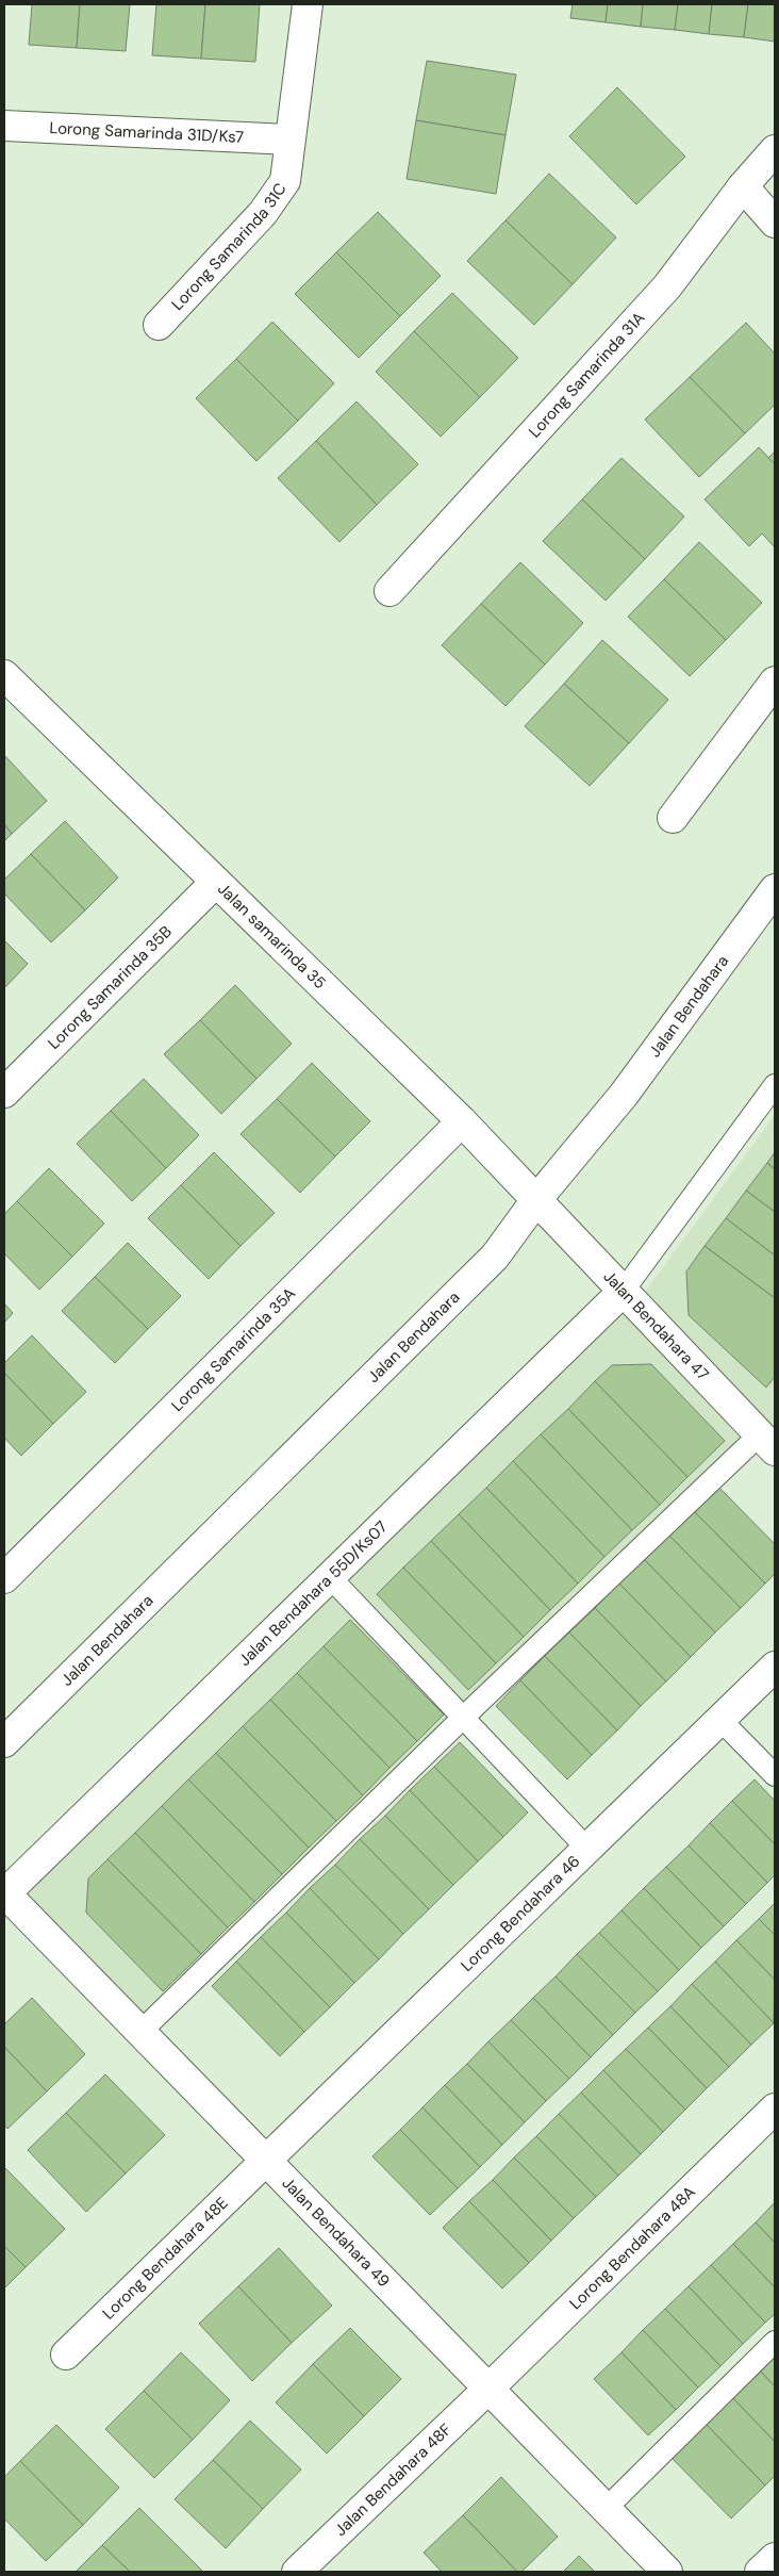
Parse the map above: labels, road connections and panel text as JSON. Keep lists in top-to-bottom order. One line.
{"streets":{"street":["Lorong Samarinda 31D/Ks7","Lorong Samarinda 31C","Lorong Samarinda 31A","Jalan samarinda 35","Lorong Samarinda 35B","Jalan Bendahara","Jalan Bendahara 47","Lorong Samarinda 35A","Jalan Bendahara 55D/Ks07","Lorong Bendahara 46","Jalan Bendahara 49","Lorong Bendahara 48A","Lorong Bendahara 48E","Jalan Bendahara 48F"]},"crossings":[["Lorong Samarinda 31D/Ks7","Lorong Samarinda 31C"],["Jalan samarinda 35","Lorong Samarinda 35B"],["Jalan samarinda 35","Jalan Bendahara"],["Jalan samarinda 35","Jalan Bendahara 47"],["Jalan samarinda 35","Lorong Samarinda 35A"],["Jalan Bendahara","Jalan Bendahara 47"],["Jalan Bendahara 47","Jalan Bendahara 55D/Ks07"],["Jalan Bendahara 55D/Ks07","Jalan Bendahara 49"],["Lorong Bendahara 46","Jalan Bendahara 49"],["Lorong Bendahara 46","Lorong Bendahara 48E"],["Jalan Bendahara 49","Lorong Bendahara 48A"],["Jalan Bendahara 49","Lorong Bendahara 48E"],["Jalan Bendahara 49","Jalan Bendahara 48F"],["Lorong Bendahara 48A","Jalan Bendahara 48F"]]}
